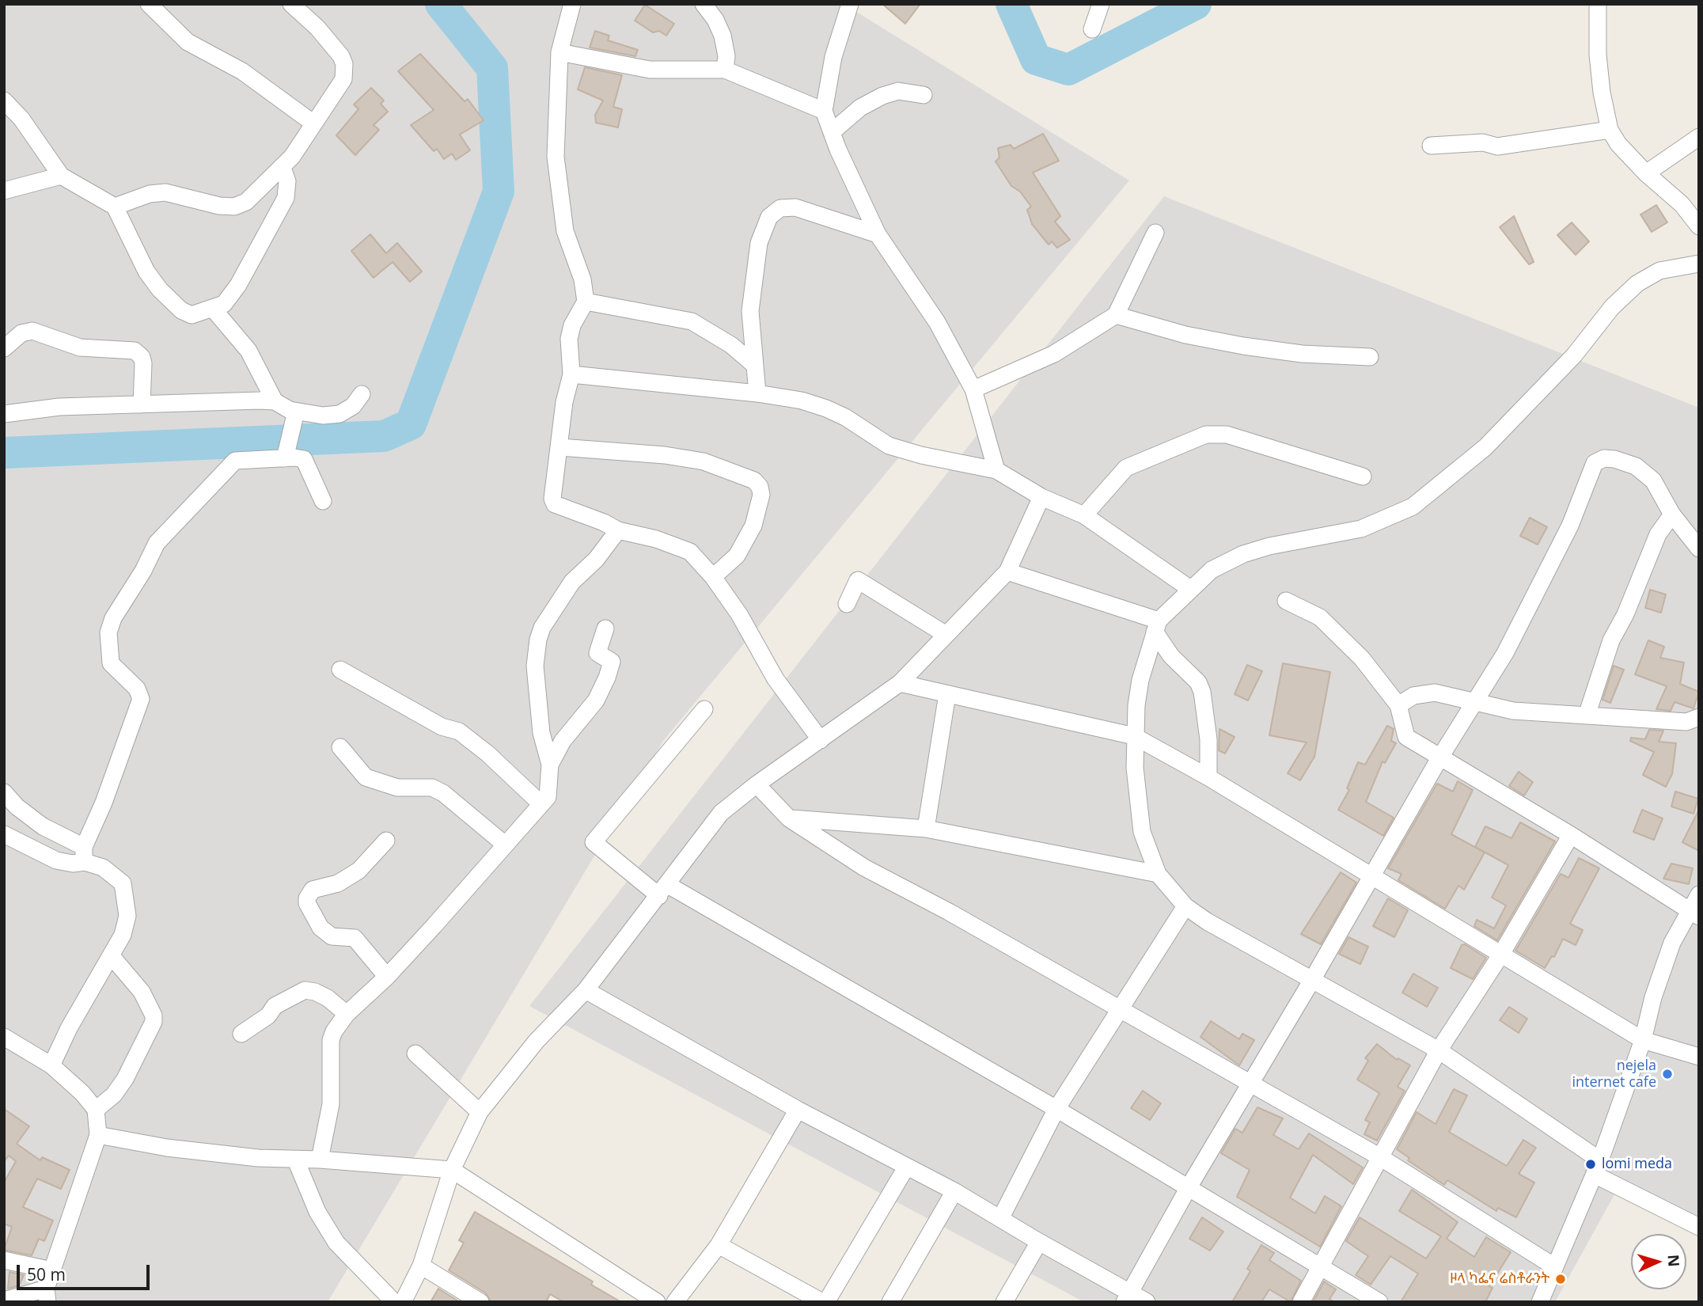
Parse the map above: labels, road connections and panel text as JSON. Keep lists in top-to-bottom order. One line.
{"places":["nejela internet cafe","lomi meda","ዞላ ካፌና ሬስቶራንት"],"scale_bar":"50 m","north":"right"}
